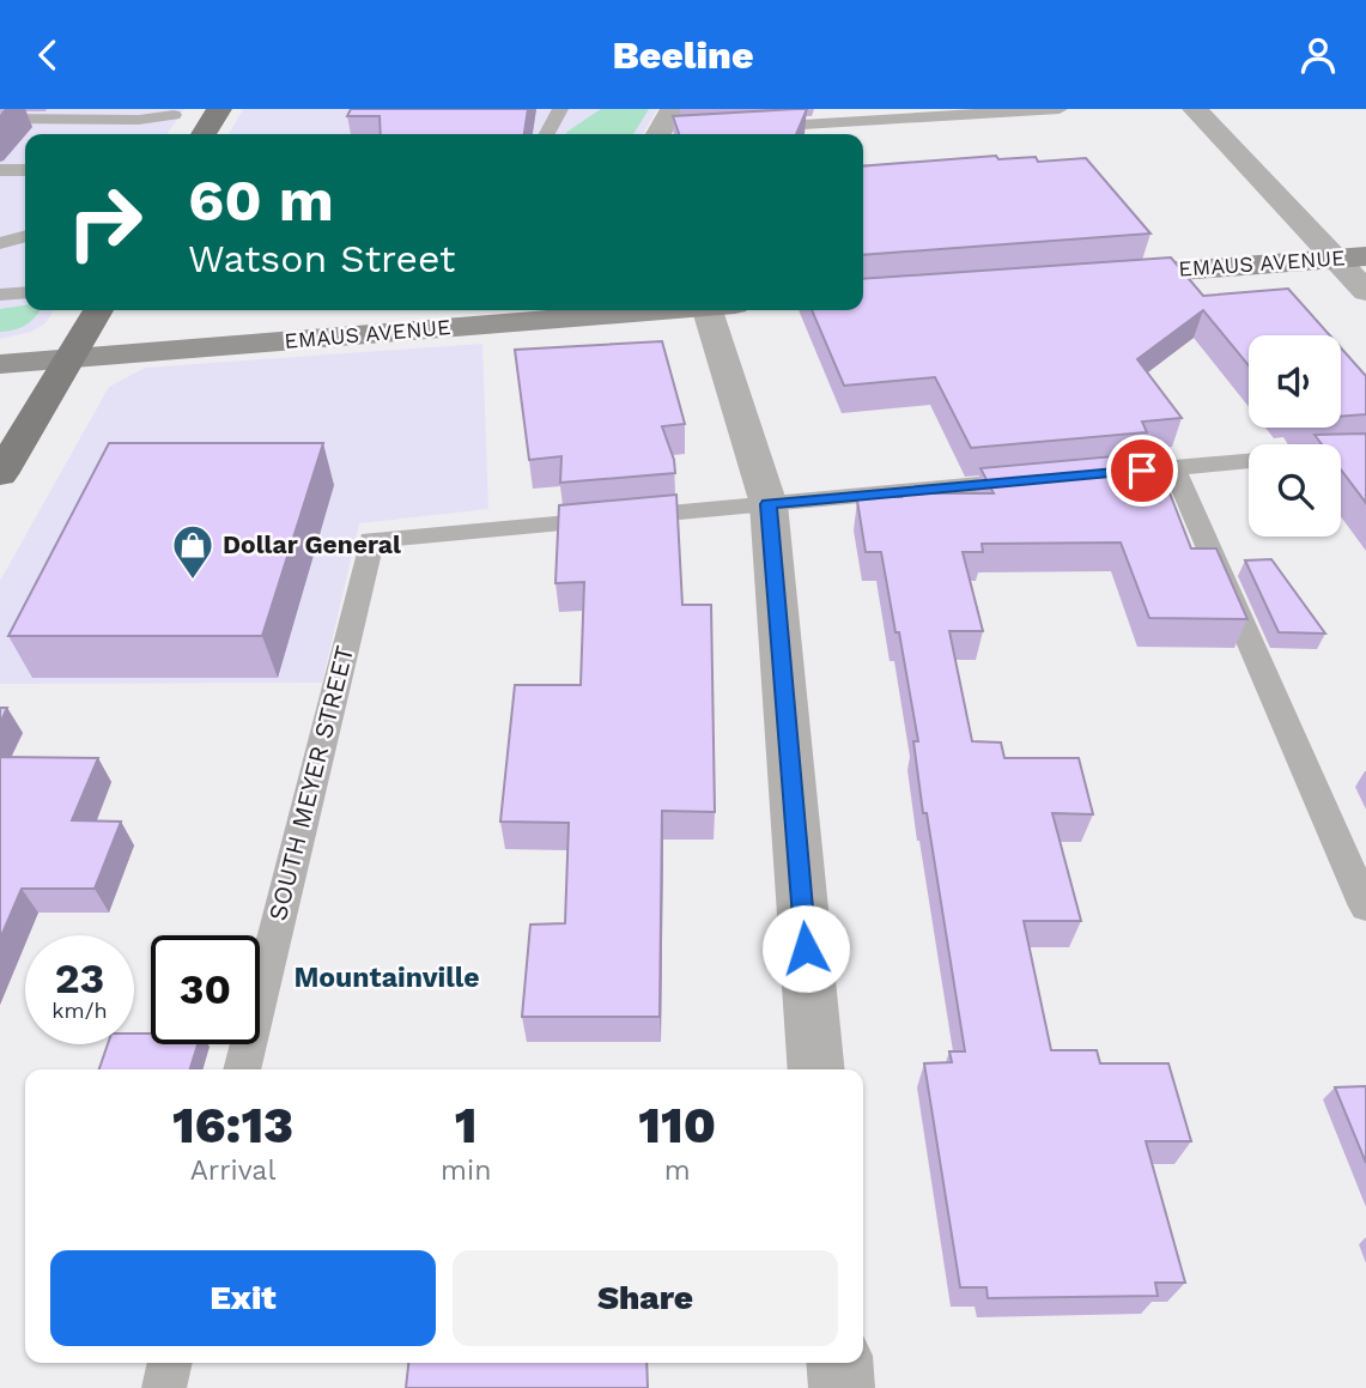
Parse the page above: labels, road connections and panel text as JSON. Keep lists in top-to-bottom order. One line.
{"streets":{"main road":["EMAUS AVENUE"],"lane":["SOUTH MEYER STREET"]},"districts":["Mountainville"],"places":{"shop":["Dollar General"]},"page":{"header":"Beeline","turn":["60 m","Watson Street"],"speed":"23 km/h","limit":"30","eta":["16:13","Arrival","1","min","110","m"],"buttons":["Exit","Share"]}}
